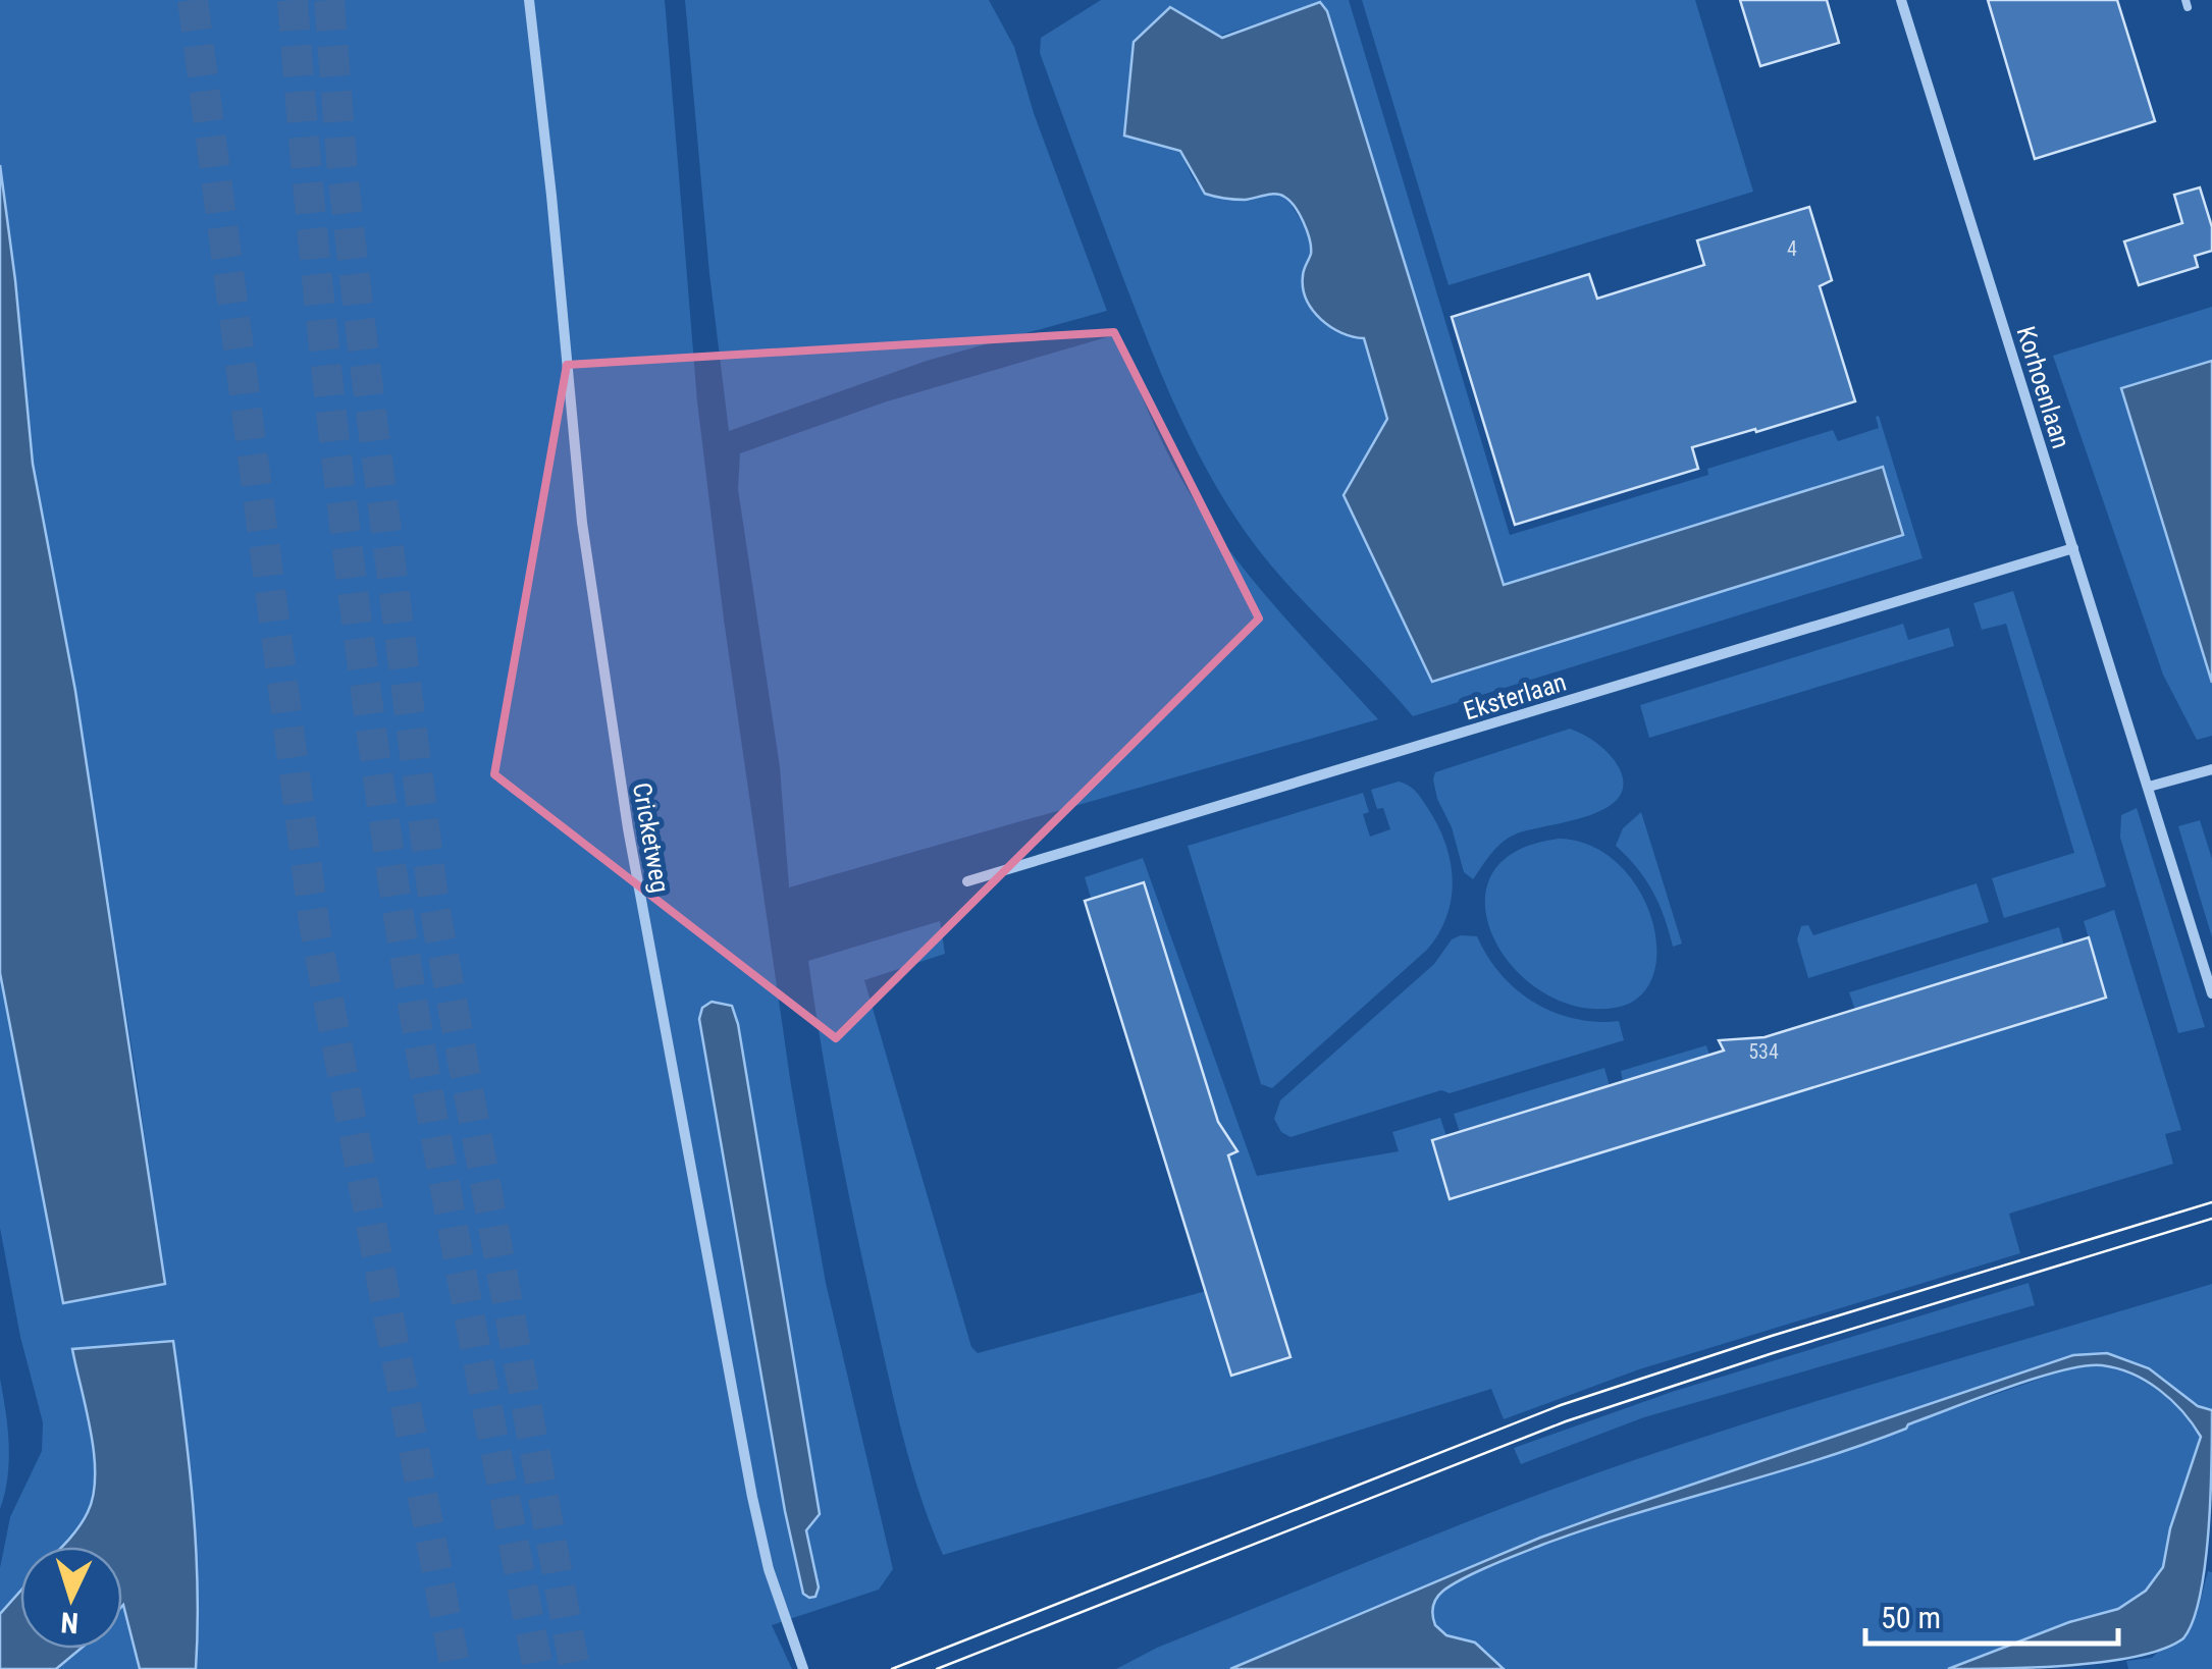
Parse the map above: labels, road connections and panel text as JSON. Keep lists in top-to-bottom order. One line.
{"streets":{"street":["Korhoenlaan","Eksterlaan","Cricketweg"]},"crossings":[["Korhoenlaan","Eksterlaan"]],"house_numbers":["4","534"],"scale_bar":"50 m","north":"bottom"}
